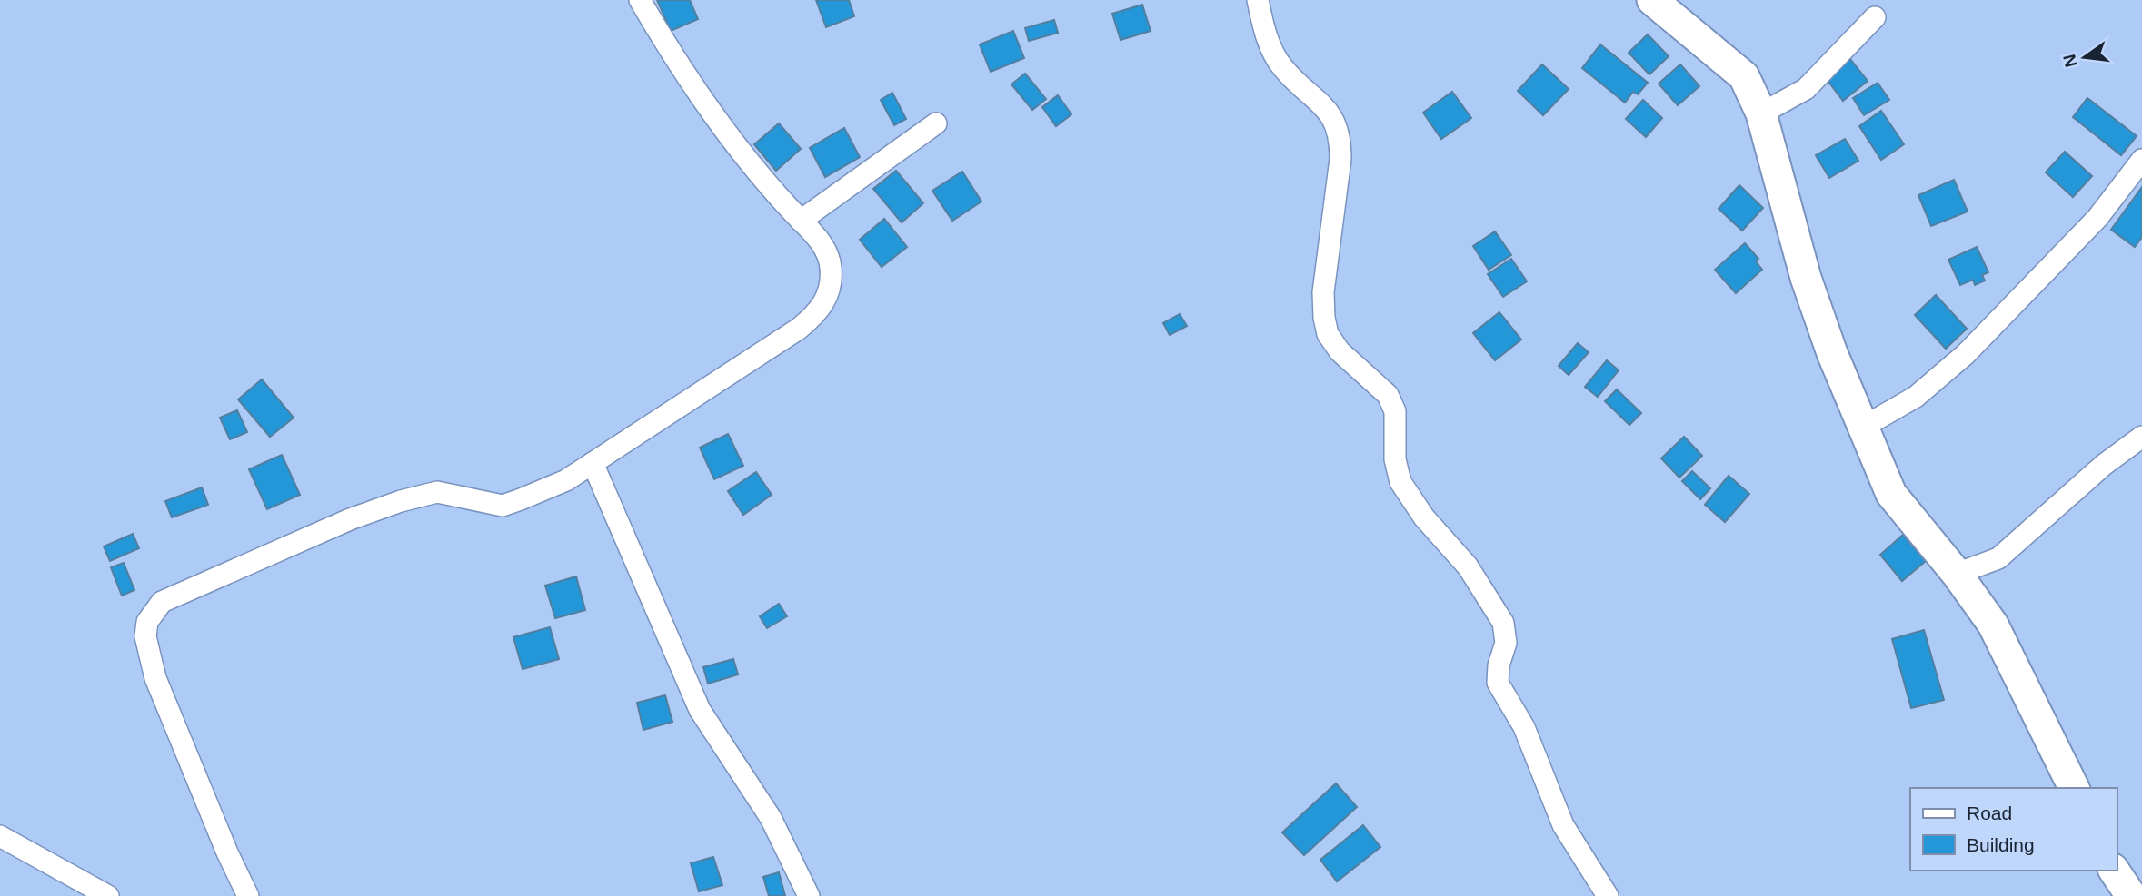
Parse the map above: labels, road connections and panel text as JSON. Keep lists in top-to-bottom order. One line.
{"legend":["Road","Building"],"north":"left"}
